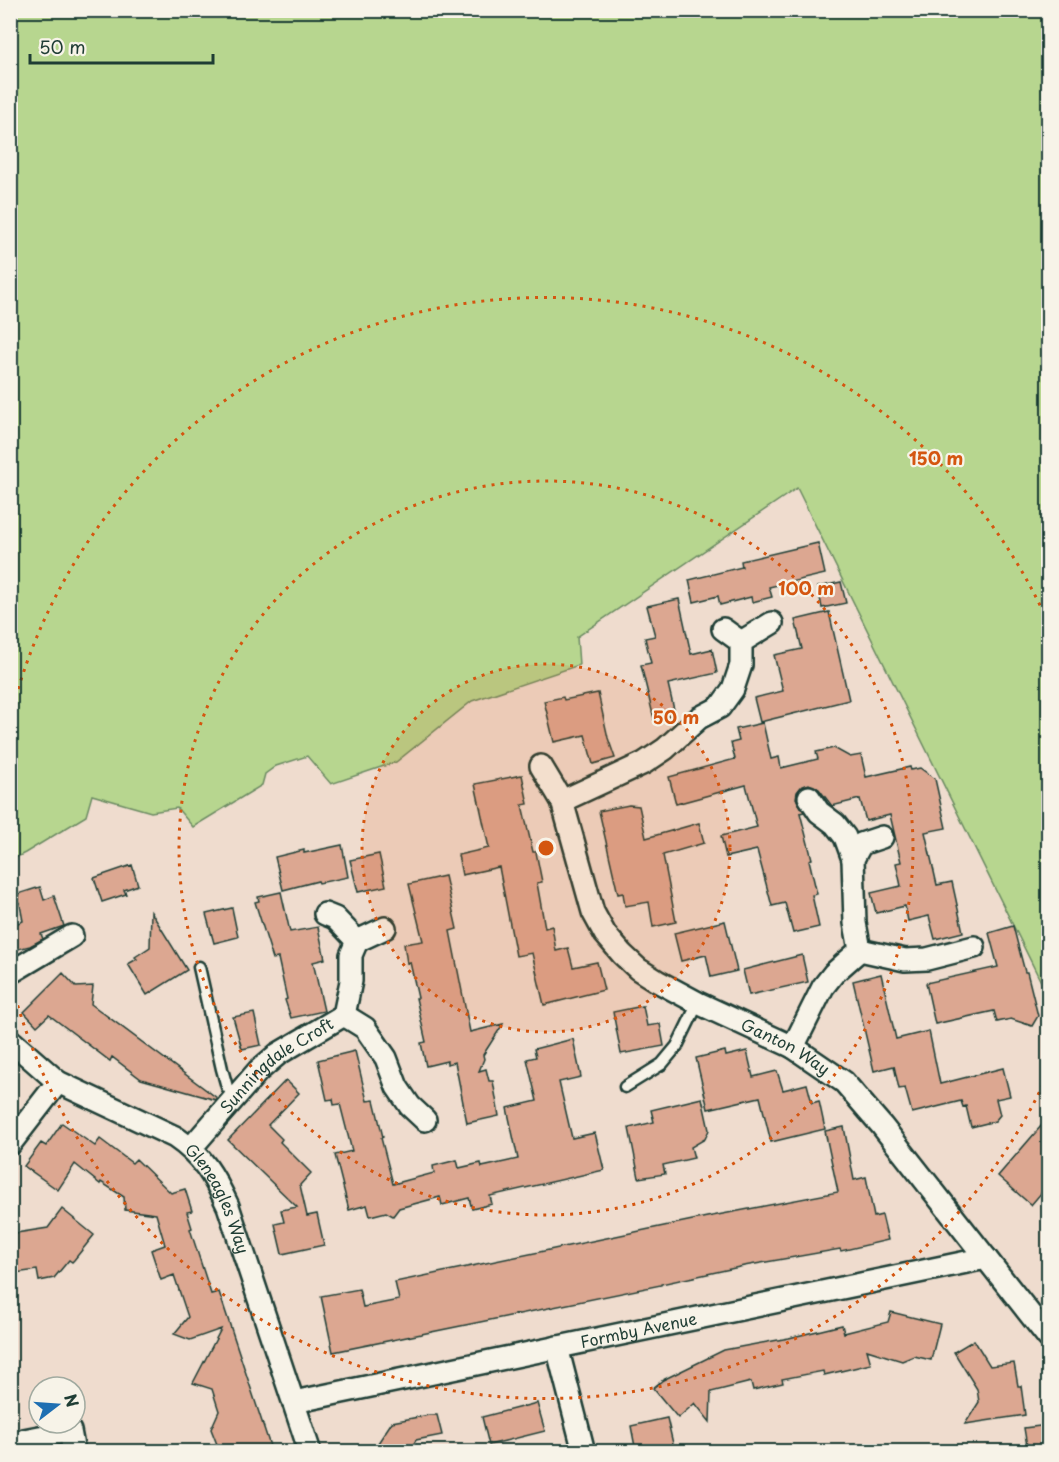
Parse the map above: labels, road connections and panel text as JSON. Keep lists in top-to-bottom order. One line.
{"streets":{"street":["Ganton Way","Sunningdale Croft","Gleneagles Way","Formby Avenue"]},"crossings":[["Ganton Way","Formby Avenue"],["Sunningdale Croft","Gleneagles Way"],["Gleneagles Way","Formby Avenue"]],"scale_bar":"50 m","north":"right","rings":["150 m","100 m","50 m"]}
